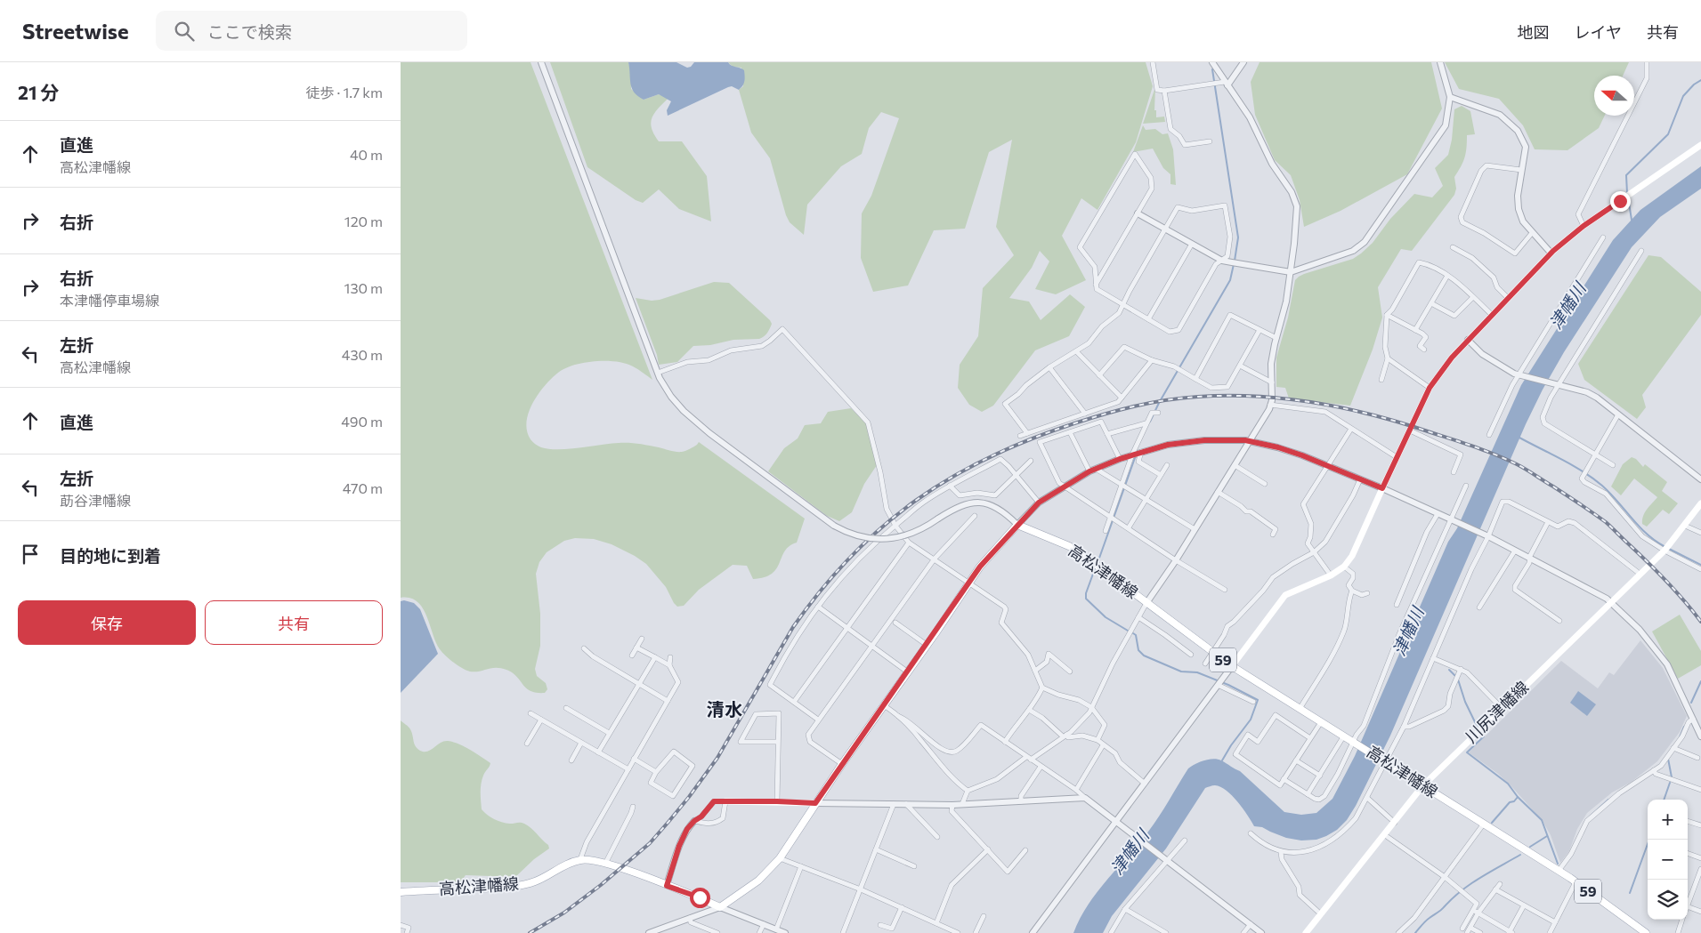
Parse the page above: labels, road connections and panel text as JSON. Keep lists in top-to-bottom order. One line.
{"streets":{"main road":["高松津幡線","59","川尻津幡線"]},"crossings":[["高松津幡線","川尻津幡線"]],"districts":["清水"],"water":["津幡川"],"north":"left","page":{"header":"Streetwise","search":"ここで検索","nav":["地図","レイヤ","共有"],"heading":["21 分","徒歩 · 1.7 km"],"list":[["直進","高松津幡線","40 m"],["右折","120 m"],["右折","本津幡停車場線","130 m"],["左折","高松津幡線","430 m"],["直進","490 m"],["左折","莇谷津幡線","470 m"],"目的地に到着"],"buttons":["保存","共有"],"map_buttons":["+","−"]}}
